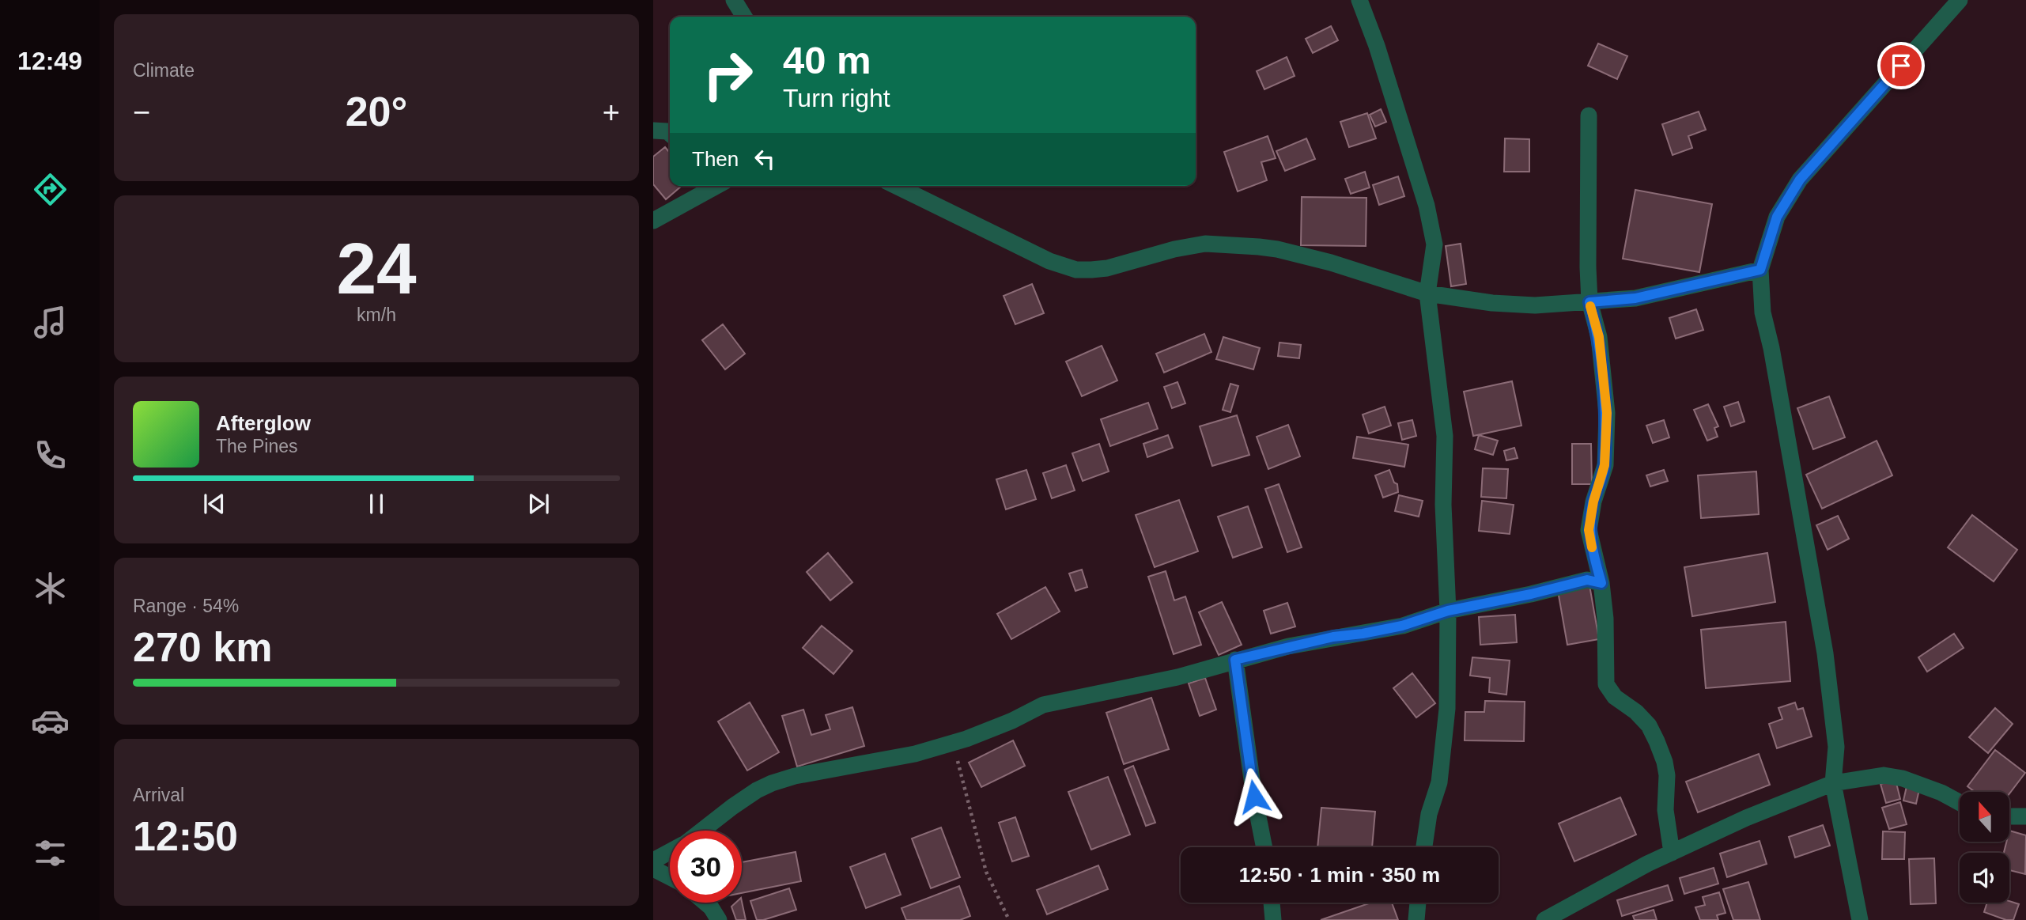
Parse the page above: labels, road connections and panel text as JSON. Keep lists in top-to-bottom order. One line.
{"north":"top","page":{"tabs":"12:49","tile":["Climate",["24","km/h"],["Range · 54%","270 km"],["Arrival","12:50"]],"turn":["40 m","Turn right"],"heat":["−","20°","+"],"then":"Then","song":["Afterglow","The Pines"],"limit":"30","trip":"12:50 · 1 min · 350 m"}}
